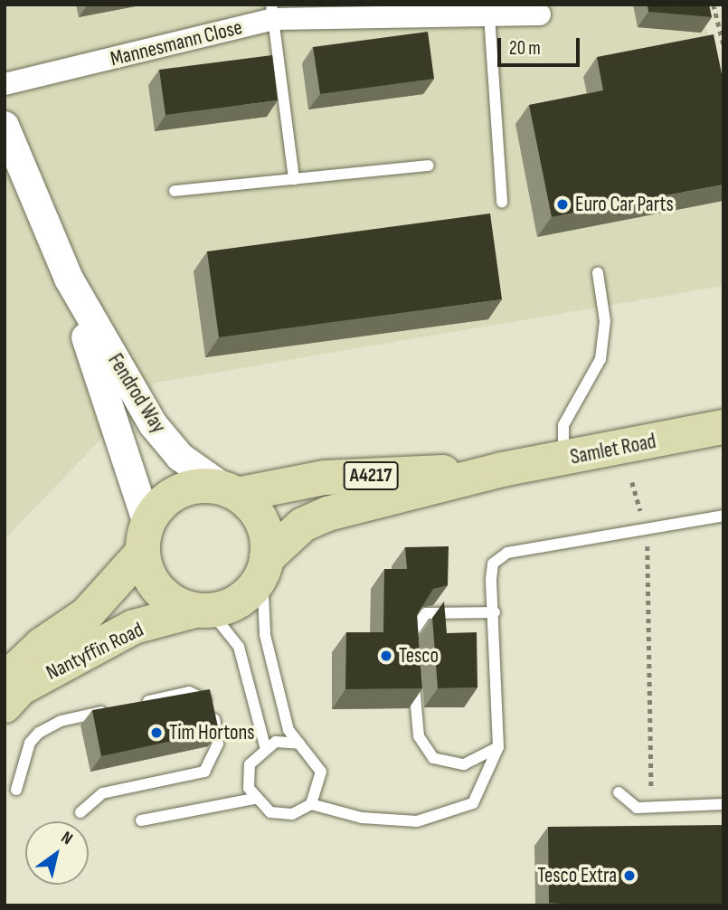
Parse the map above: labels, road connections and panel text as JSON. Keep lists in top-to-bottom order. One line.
{"streets":{"main road":["Samlet Road","A4217","Nantyffin Road"],"street":["Mannesmann Close","Fendrod Way"]},"crossings":[["Fendrod Way","Samlet Road"],["Fendrod Way","Nantyffin Road"],["Samlet Road","Nantyffin Road"]],"places":["Euro Car Parts","Tesco","Tim Hortons","Tesco Extra"],"scale_bar":"20 m","north":"top right"}
